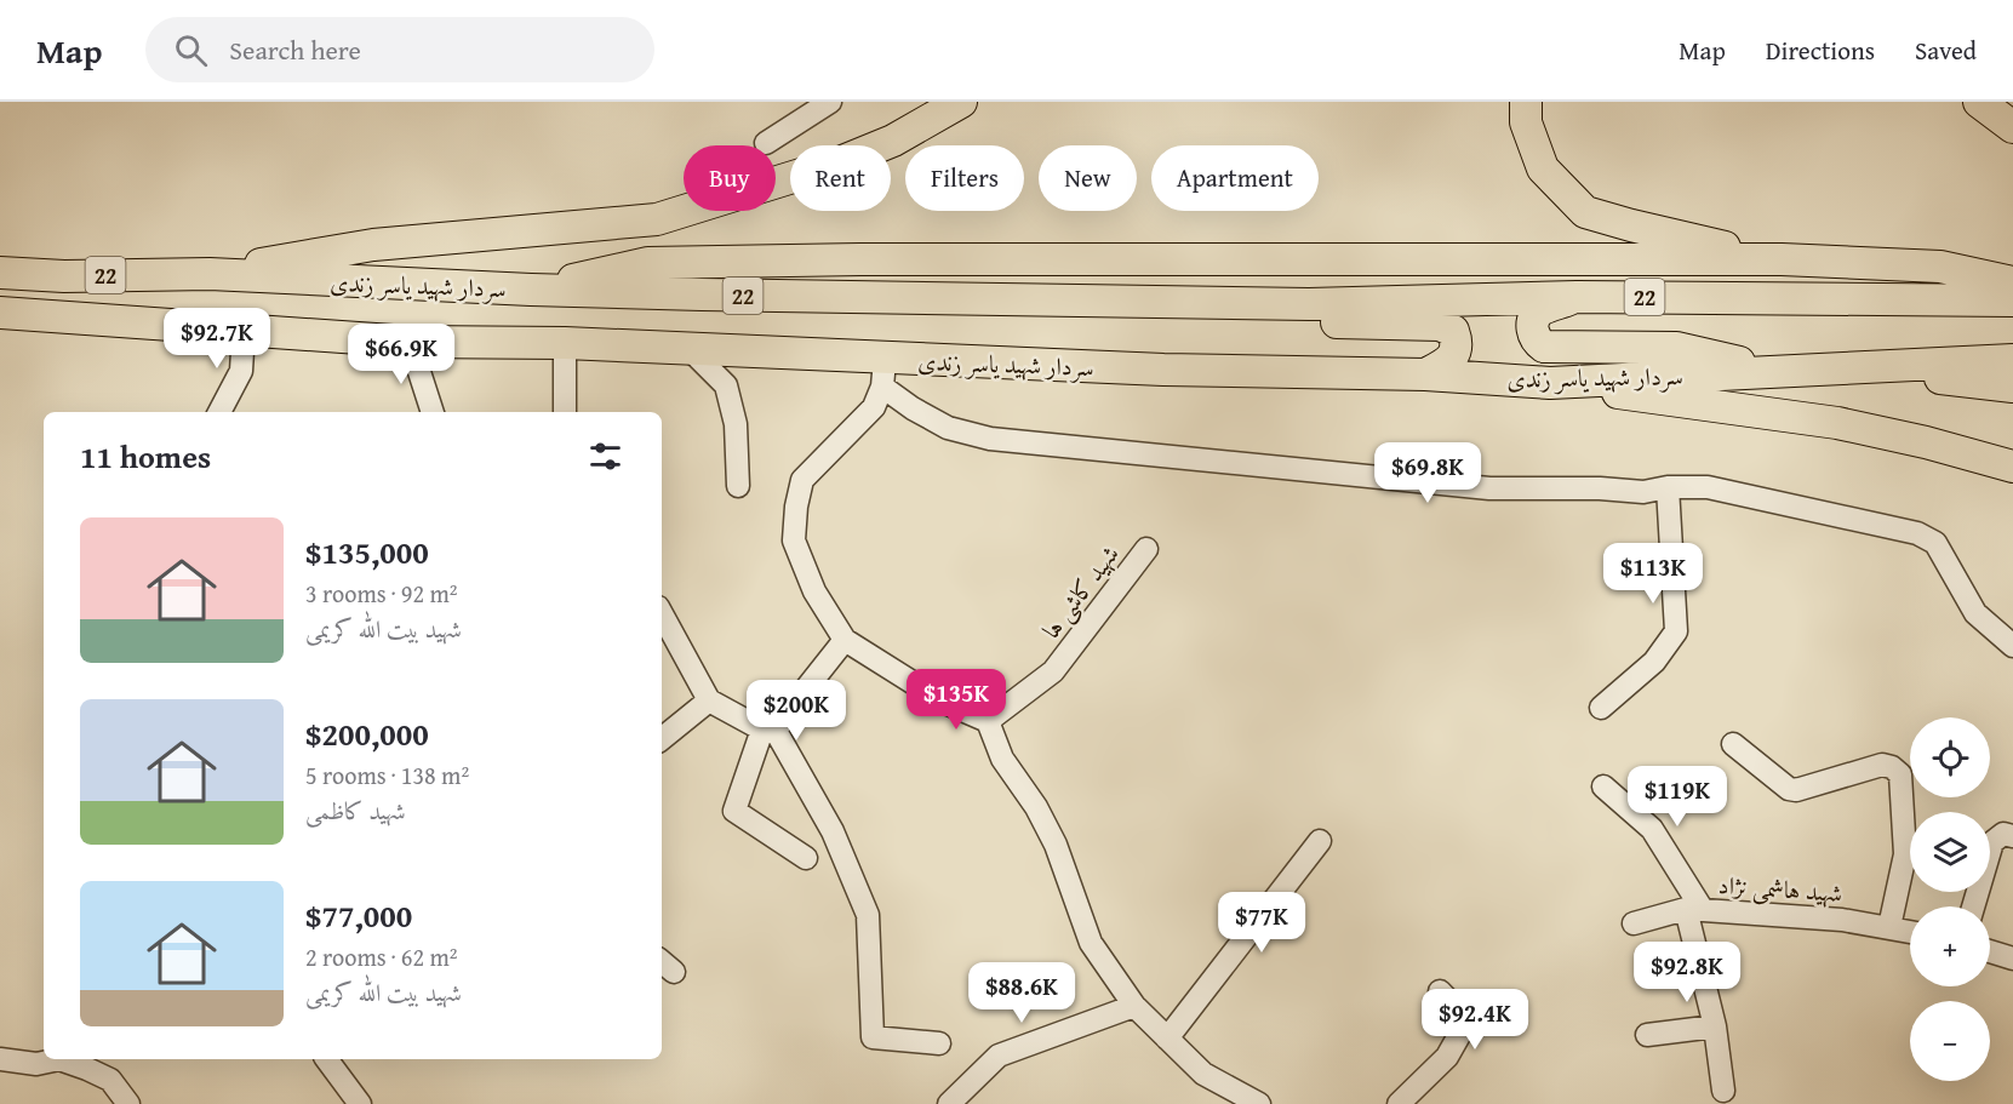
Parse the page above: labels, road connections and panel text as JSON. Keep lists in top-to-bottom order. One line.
{"streets":{"highway":["22","سردار شهید یاسر زندی"],"street":["شهید کاشی ها","شهید هاشمی نژاد"]},"page":{"header":"Map","search":"Search here","nav":["Map","Directions","Saved"],"chip":["Buy","Rent","Filters","New","Apartment"],"price":["$92.7K","$66.9K","$69.8K","$113K","$135K","$200K","$119K","$77K","$92.8K","$88.6K","$92.4K"],"heading":"11 homes","list":[{"name":"$135,000","note":"3 rooms · 92 m² · شهید بیت الله کریمی"},{"name":"$200,000","note":"5 rooms · 138 m² · شهید کاظمی"},{"name":"$77,000","note":"2 rooms · 62 m² · شهید بیت الله کریمی"}],"map_buttons":["+","−"]}}
